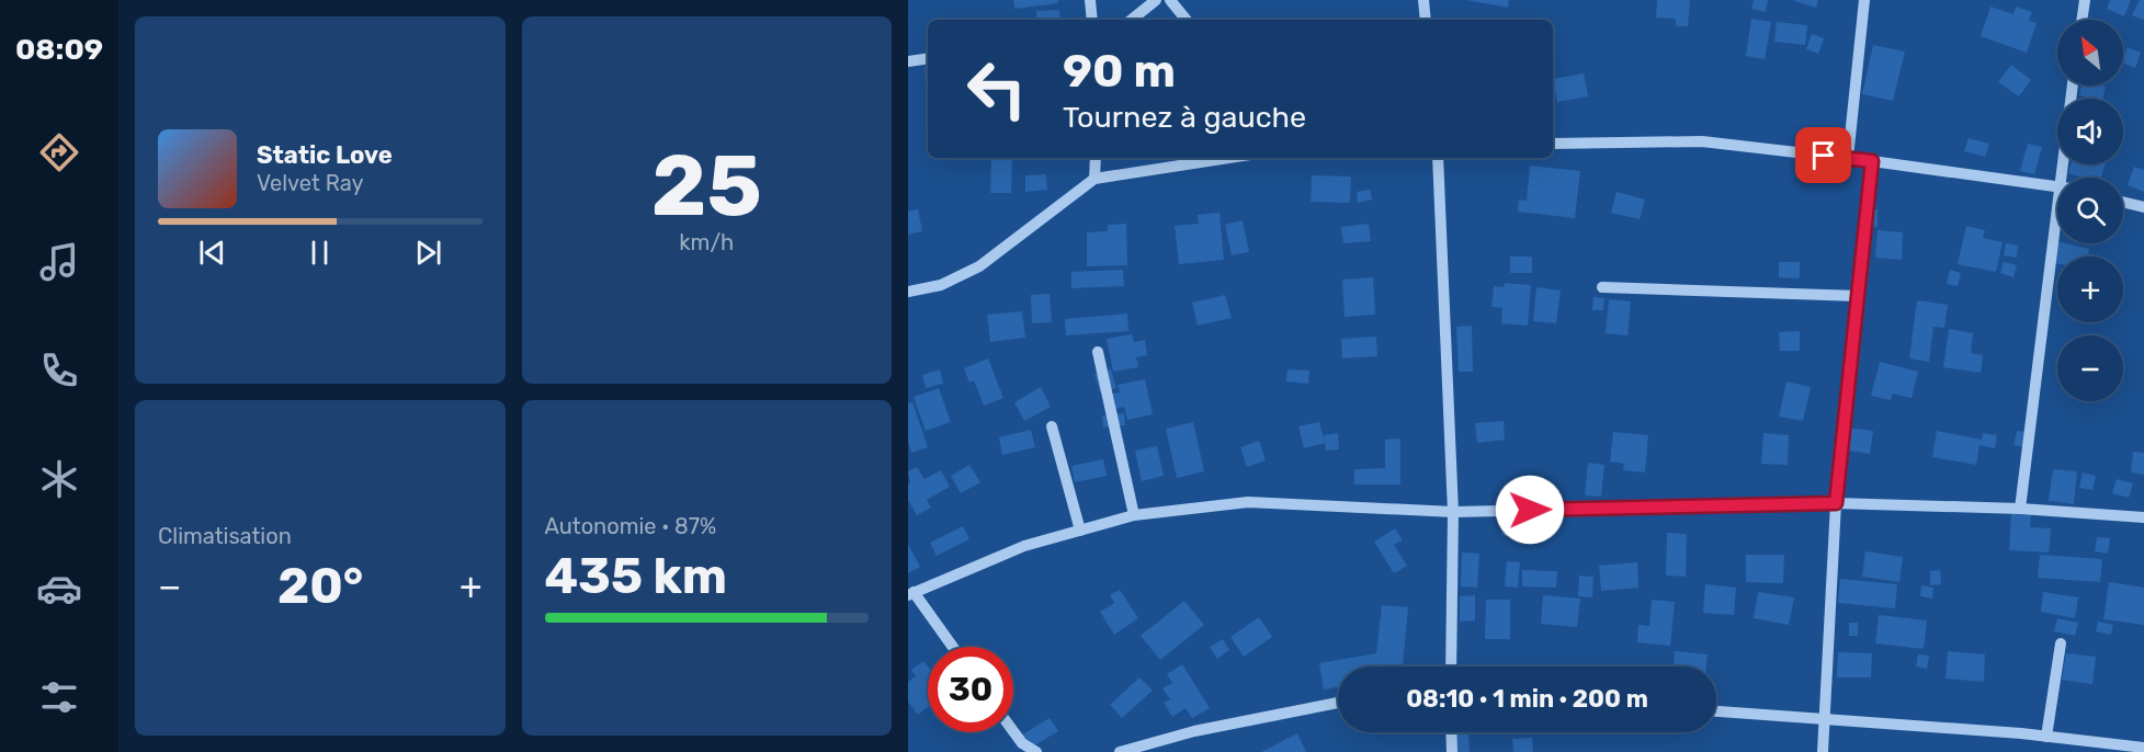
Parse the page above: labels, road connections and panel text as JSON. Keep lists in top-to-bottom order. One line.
{"north":"top left","page":{"tabs":"08:09","tile":[["25","km/h"],"Climatisation",["Autonomie · 87%","435 km"]],"map_buttons":["+","−"],"turn":["90 m","Tournez à gauche"],"song":["Static Love","Velvet Ray"],"heat":["−","20°","+"],"limit":"30","trip":"08:10 · 1 min · 200 m"}}
